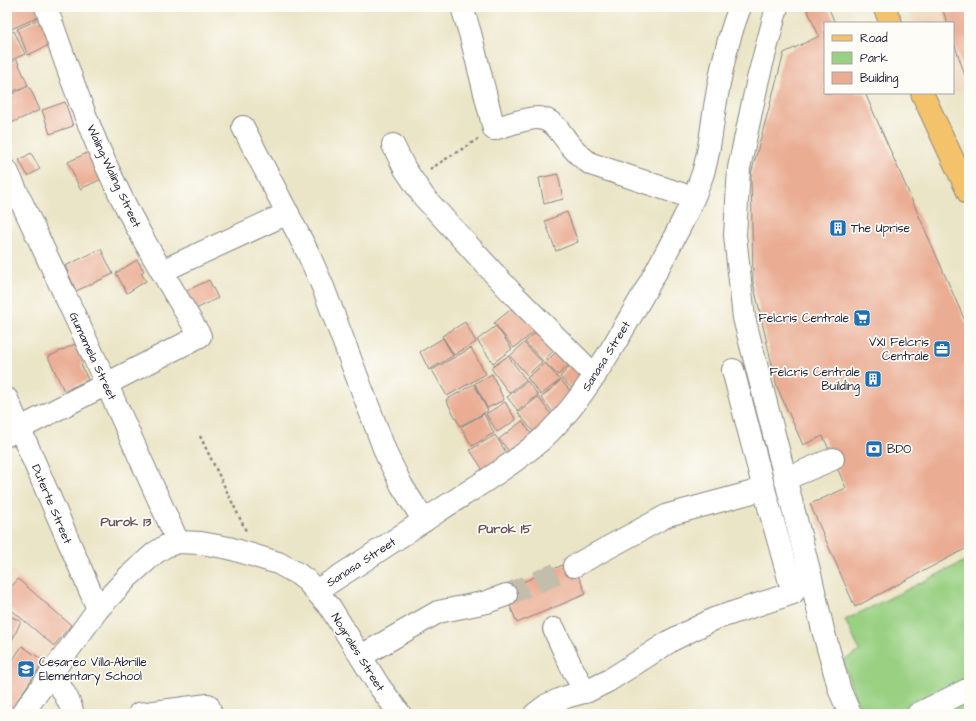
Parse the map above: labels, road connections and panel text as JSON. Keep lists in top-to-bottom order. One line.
{"streets":{"street":["Waling-Waling Street","Gumamela Street","Sanasa Street","Duterte Street","Nograles Street"]},"crossings":[["Waling-Waling Street","Gumamela Street"],["Gumamela Street","Nograles Street"],["Sanasa Street","Nograles Street"]],"districts":["Purok 13","Purok 15"],"places":{"building":["The Uprise","Felcris Centrale Building"],"supermarket":["Felcris Centrale"],"office":["VXI Felcris Centrale"],"bank":["BDO"],"school or university":["Cesareo Villa-Abrille Elementary School"]},"legend":["Road","Park","Building"]}
